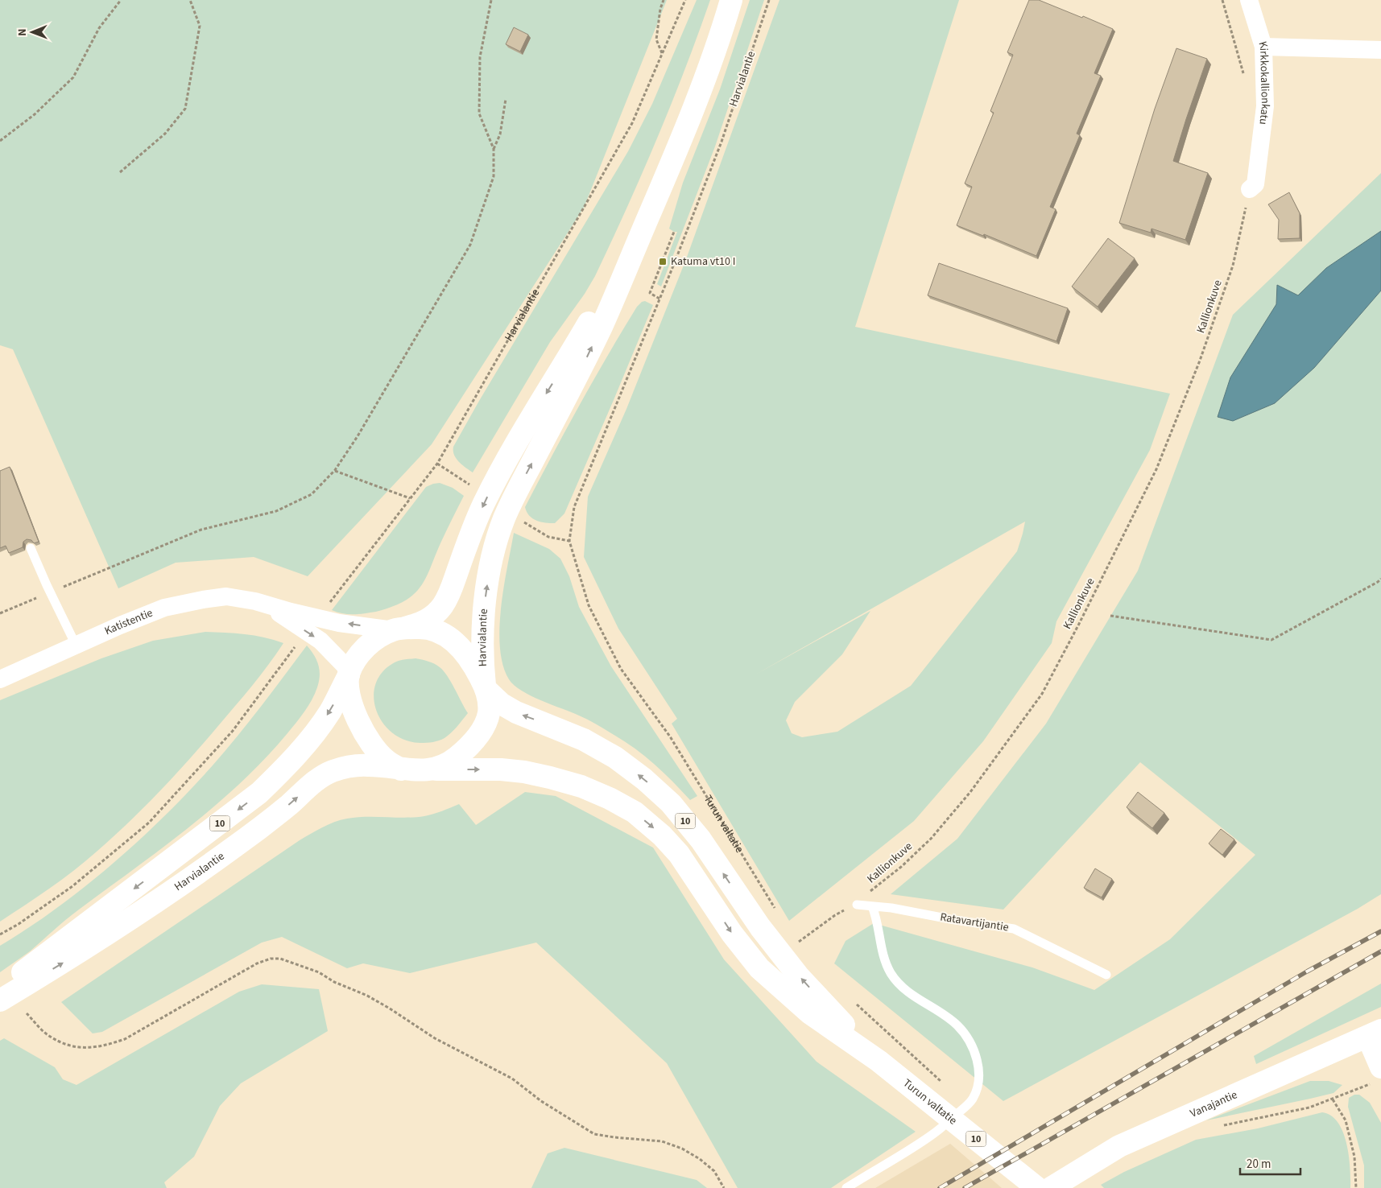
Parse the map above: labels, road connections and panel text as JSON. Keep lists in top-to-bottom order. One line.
{"streets":{"main road":["Harvialantie","10","Turun valtatie","Vanajantie"],"street":["Kirkkokallionkatu","Katistentie"],"lane":["Ratavartijantie"],"path":["Kallionkuve"]},"crossings":[["Harvialantie","Katistentie"],["Harvialantie","10"],["Harvialantie","Turun valtatie"],["Kirkkokallionkatu","Kallionkuve"],["Kallionkuve","Ratavartijantie"],["Katistentie","10"],["Katistentie","Turun valtatie"],["10","Turun valtatie"]],"places":{"transit":["Katuma vt10 I"]},"scale_bar":"20 m","north":"left"}
